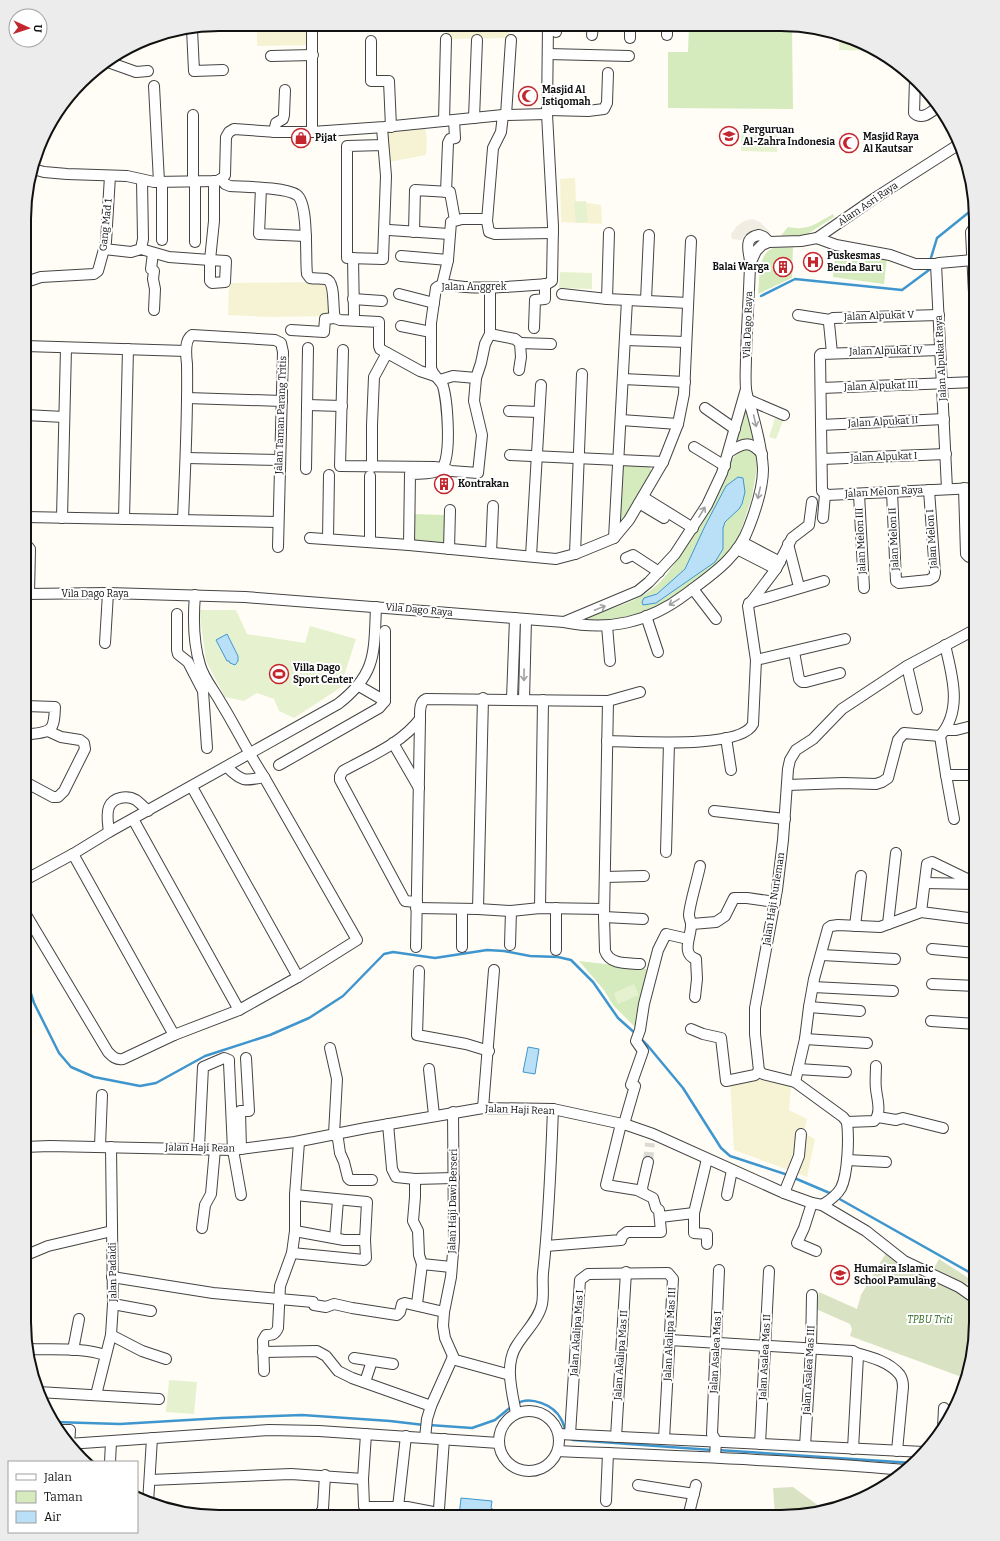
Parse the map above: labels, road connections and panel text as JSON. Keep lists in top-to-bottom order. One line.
{"streets":{"street":["Alam Asri Raya","Gang Mad 1","Jalan Anggrek","Jalan Alpukat V","Vila Dago Raya","Jalan Alpukat IV","Jalan Alpukat Raya","Jalan Alpukat III","Jalan Taman Parang Tritis","Jalan Alpukat II","Jalan Alpukat I","Jalan Melon Raya","Jalan Melon II","Jalan Melon I","Jalan Melon III","Jalan Haji Nurleman","Jalan Haji Rean","Jalan Haji Dawi Berseri","Jalan Padaidi","Jalan Akalipa Mas I","Jalan Akalipa Mas III","Jalan Asalea Mas I","Jalan Akalipa Mas II","Jalan Asalea Mas II","Jalan Asalea Mas III"]},"crossings":[["Alam Asri Raya","Vila Dago Raya"],["Jalan Alpukat V","Jalan Alpukat IV"],["Jalan Alpukat V","Jalan Alpukat Raya"],["Jalan Alpukat IV","Jalan Alpukat Raya"],["Jalan Alpukat Raya","Jalan Alpukat III"],["Jalan Alpukat Raya","Jalan Alpukat II"],["Jalan Alpukat Raya","Jalan Alpukat I"],["Jalan Alpukat Raya","Jalan Melon Raya"],["Jalan Melon Raya","Jalan Melon II"],["Jalan Melon Raya","Jalan Melon I"],["Jalan Melon Raya","Jalan Melon III"],["Jalan Melon II","Jalan Melon I"],["Jalan Haji Rean","Jalan Haji Dawi Berseri"],["Jalan Haji Rean","Jalan Padaidi"],["Jalan Akalipa Mas I","Jalan Akalipa Mas III"],["Jalan Akalipa Mas I","Jalan Akalipa Mas II"],["Jalan Akalipa Mas III","Jalan Akalipa Mas II"]],"parks":["TPBU Triti"],"places":{"mosque":["Masjid Al Istiqomah","Masjid Raya Al Kautsar"],"school or university":["Perguruan Al-Zahra Indonesia","Humaira Islamic School Pamulang"],"shop":["Pijat"],"hospital":["Puskesmas Benda Baru"],"building":["Balai Warga","Kontrakan"],"sports":["Villa Dago Sport Center"]},"legend":["Jalan","Taman","Air"],"north":"right"}
